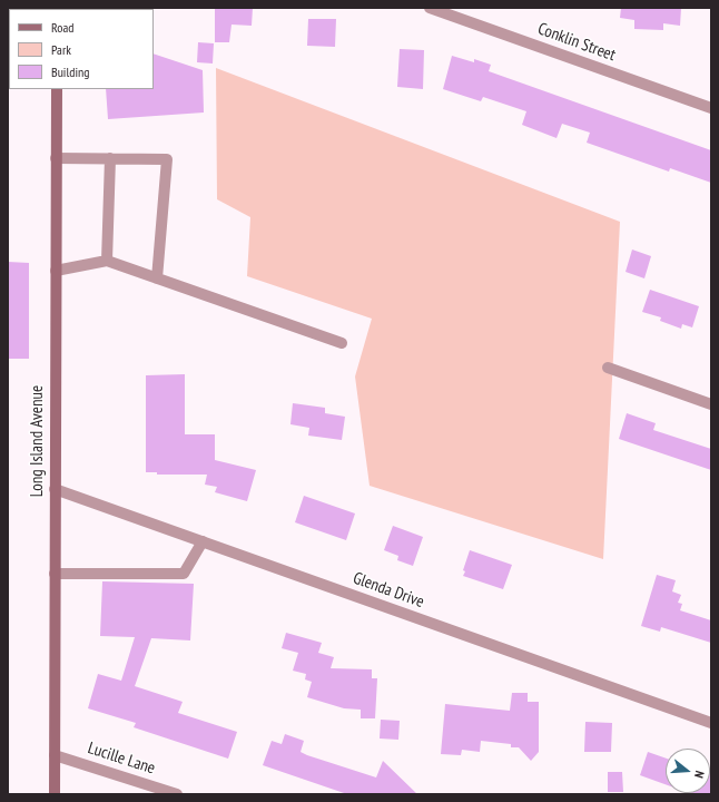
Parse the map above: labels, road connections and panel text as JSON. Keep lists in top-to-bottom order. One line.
{"streets":{"street":["Conklin Street","Long Island Avenue","Glenda Drive","Lucille Lane"]},"crossings":[["Long Island Avenue","Glenda Drive"],["Long Island Avenue","Lucille Lane"]],"legend":["Road","Park","Building"],"north":"right"}
